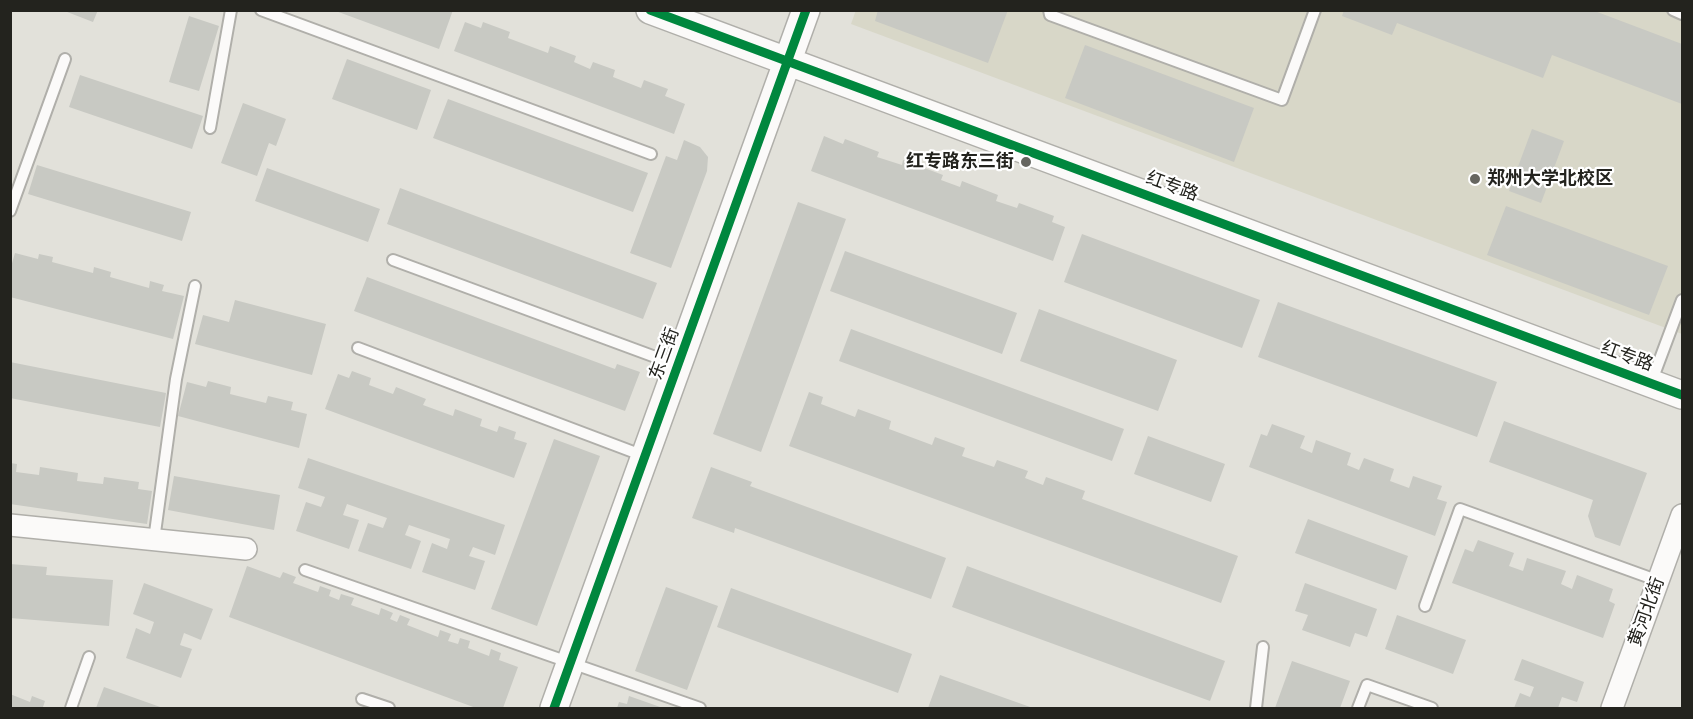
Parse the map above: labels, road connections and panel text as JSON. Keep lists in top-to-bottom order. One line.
{"streets":{"street":["红专路","东三街","黄河北街"]},"crossings":[["红专路","东三街"]],"places":["红专路东三街","郑州大学北校区"]}
